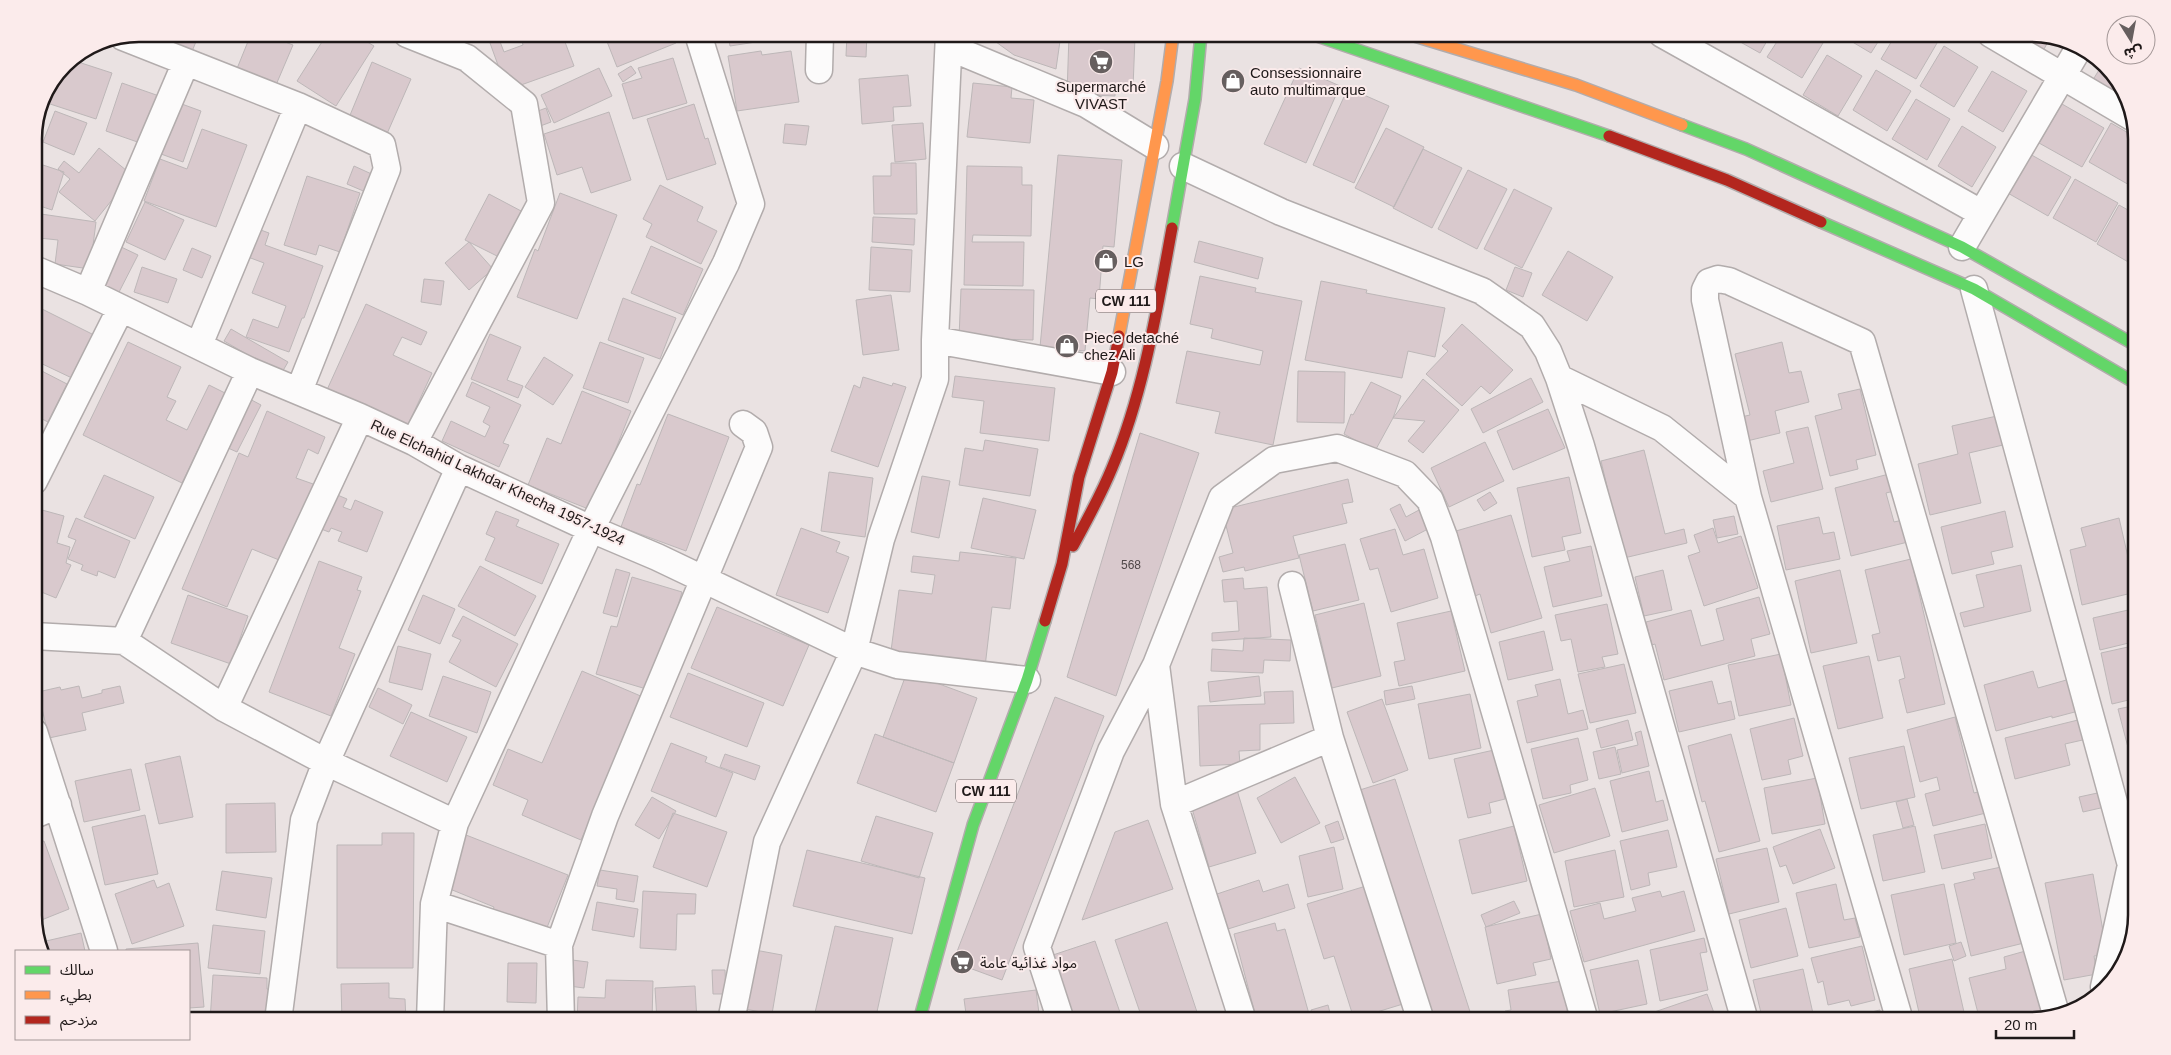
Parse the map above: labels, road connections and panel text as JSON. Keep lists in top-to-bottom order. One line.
{"streets":{"main road":["CW 111"],"street":["Rue Elchahid Lakhdar Khecha 1957-1924"]},"crossings":[["CW 111","Rue Elchahid Lakhdar Khecha 1957-1924"]],"places":{"supermarket":["Supermarché VIVAST","مواد غذائية عامة"],"shop":["Consessionnaire auto multimarque","LG","Piece detaché chez Ali"]},"house_numbers":["568"],"legend":["سالك","بطيء","مزدحم"],"scale_bar":"20 m","north":"bottom"}
